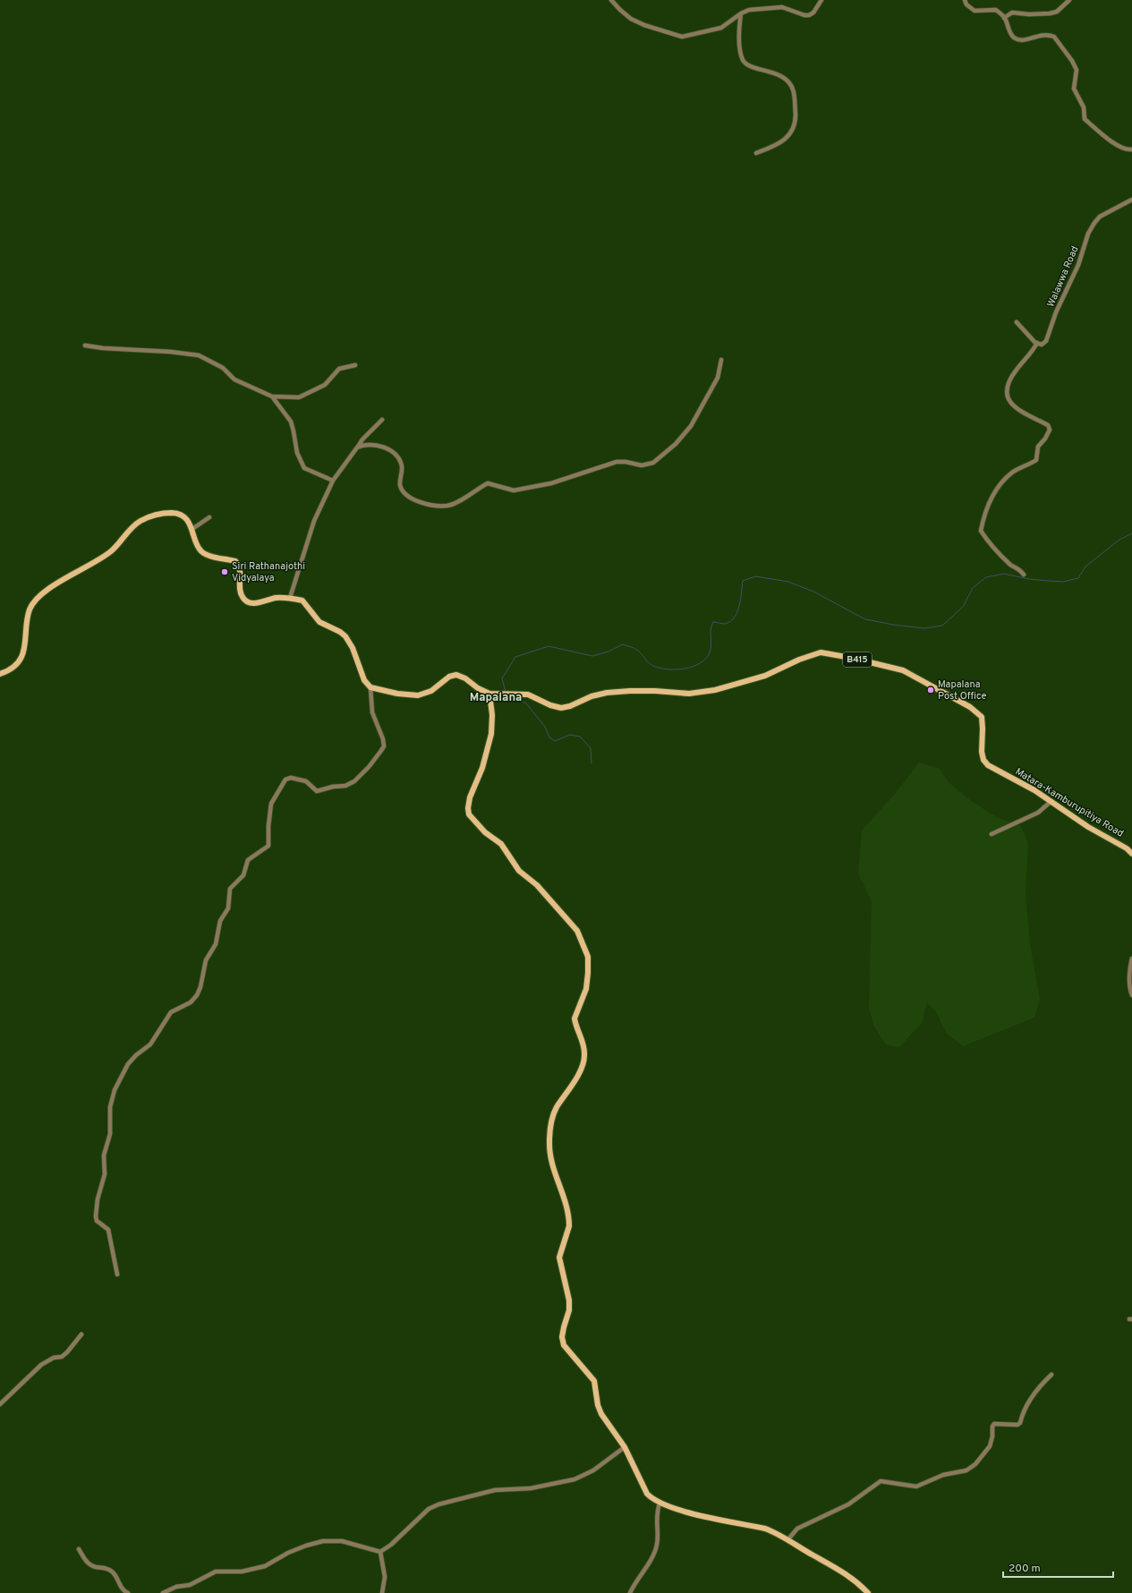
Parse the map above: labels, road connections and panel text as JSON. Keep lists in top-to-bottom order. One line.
{"streets":{"main road":["B415","Matara-Kamburupitiya Road"],"street":["Walawwa Road"]},"districts":["Mapalana"],"places":["Siri Rathanajothi Vidyalaya","Mapalana Post Office"],"scale_bar":"200 m"}
